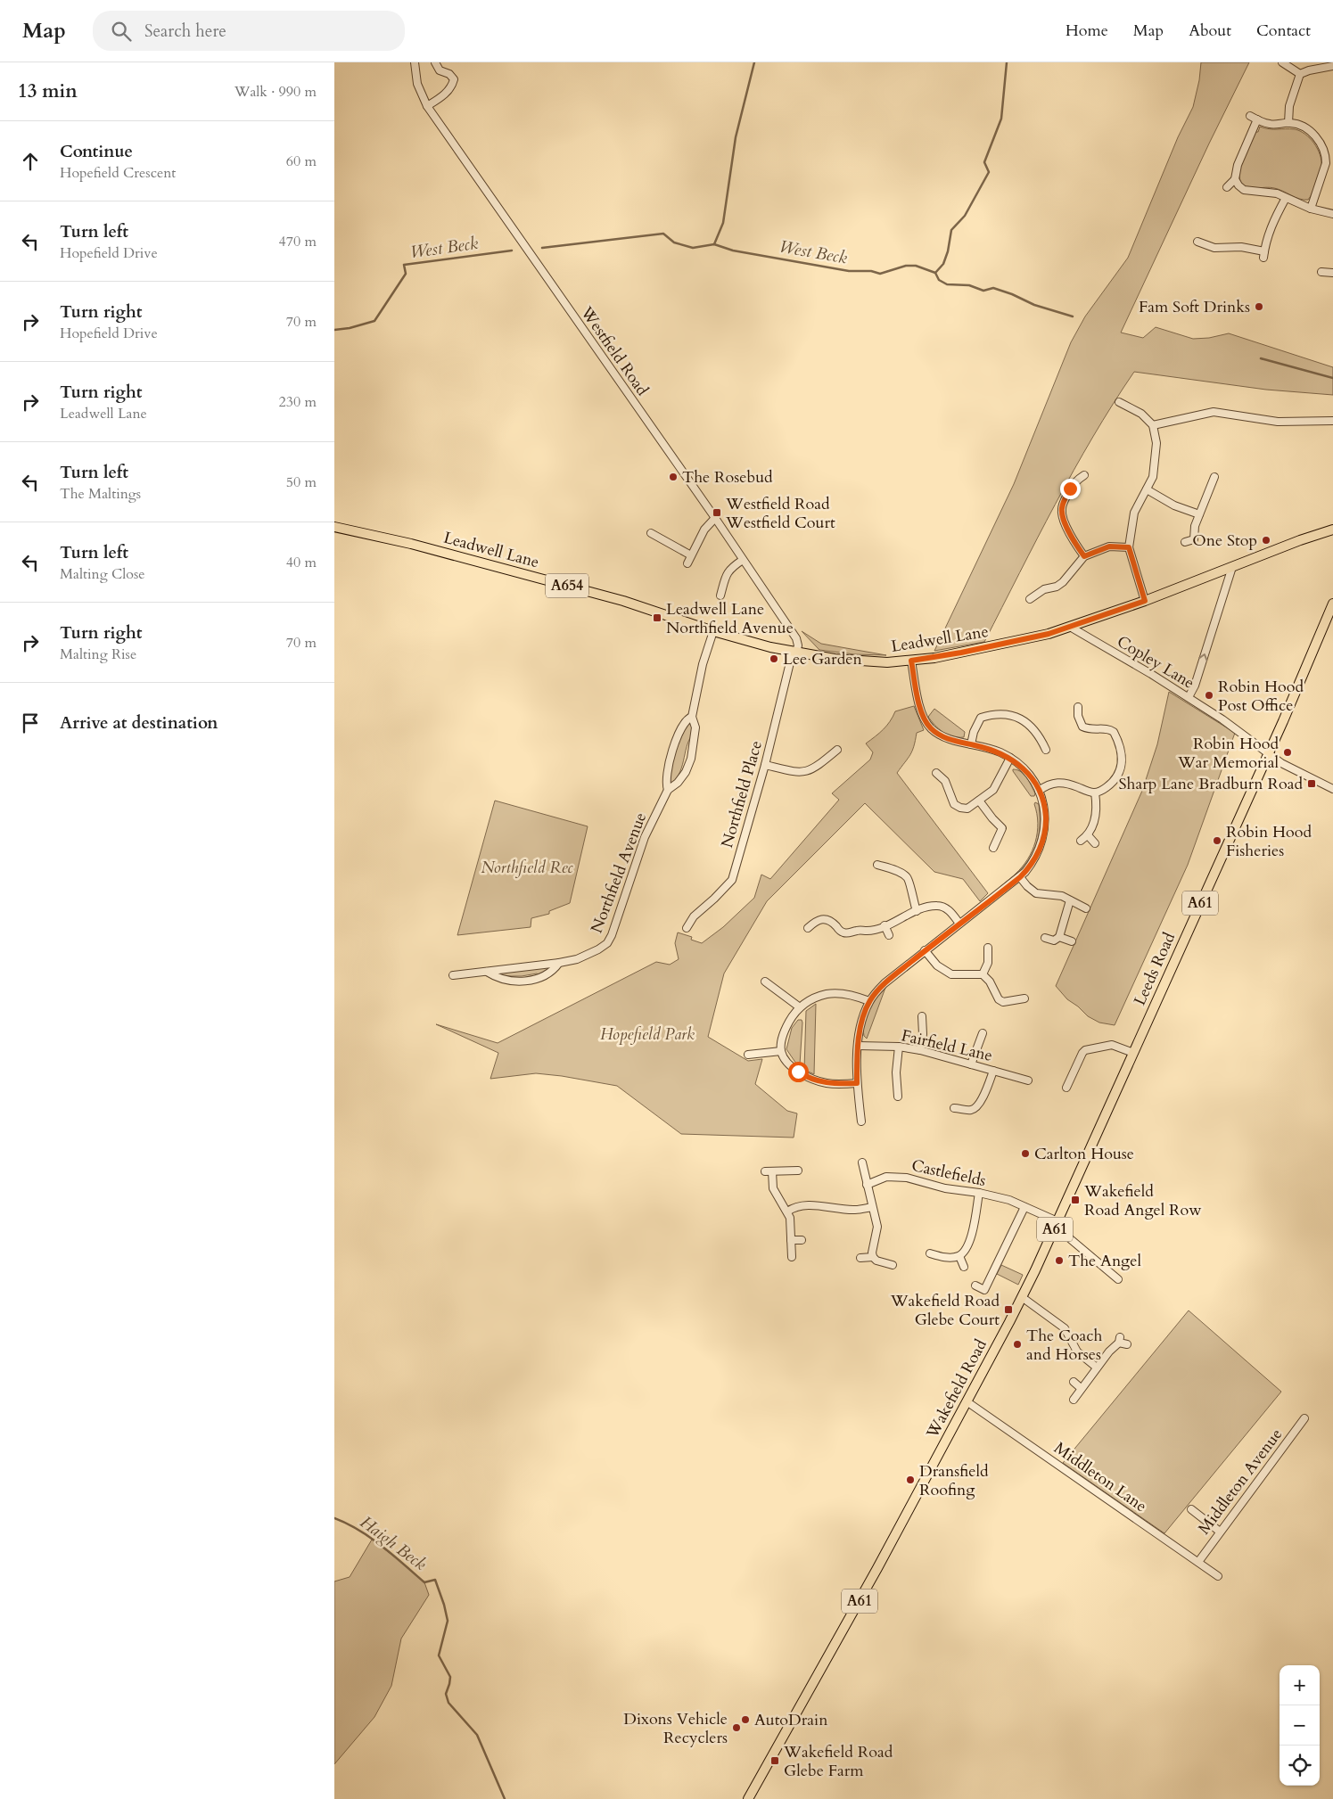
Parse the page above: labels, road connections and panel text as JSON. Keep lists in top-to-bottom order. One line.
{"streets":{"main road":["Leadwell Lane","A654","A61","Leeds Road","Wakefield Road"],"street":["Westfield Road","Copley Lane","Northfield Place","Northfield Avenue","Fairfield Lane","Castlefields","Middleton Lane","Middleton Avenue"]},"crossings":[["Westfield Road","Leadwell Lane"],["Westfield Road","Northfield Place"],["Leadwell Lane","Copley Lane"],["Leadwell Lane","Northfield Place"],["Leadwell Lane","Northfield Avenue"],["Copley Lane","Leeds Road"],["Leeds Road","Wakefield Road"],["Castlefields","Wakefield Road"],["Wakefield Road","Middleton Lane"],["Middleton Lane","Middleton Avenue"]],"water":["West Beck","Haigh Beck"],"parks":["Northfield Rec","Hopefield Park"],"places":{"other":["Fam Soft Drinks","The Rosebud","One Stop","Lee Garden","Robin Hood Post Office","Robin Hood War Memorial","Robin Hood Fisheries","Carlton House","The Angel","The Coach and Horses","Dransfield Roofing","AutoDrain","Dixons Vehicle Recyclers"],"transit":["Westfield Road Westfield Court","Leadwell Lane Northfield Avenue","Sharp Lane Bradburn Road","Wakefield Road Angel Row","Wakefield Road Glebe Court","Wakefield Road Glebe Farm"]},"page":{"header":"Map","search":"Search here","nav":["Home","Map","About","Contact"],"heading":["13 min","Walk · 990 m"],"list":[["Continue","Hopefield Crescent","60 m"],["Turn left","Hopefield Drive","470 m"],["Turn right","Hopefield Drive","70 m"],["Turn right","Leadwell Lane","230 m"],["Turn left","The Maltings","50 m"],["Turn left","Malting Close","40 m"],["Turn right","Malting Rise","70 m"],"Arrive at destination"],"map_buttons":["+","−"]}}
